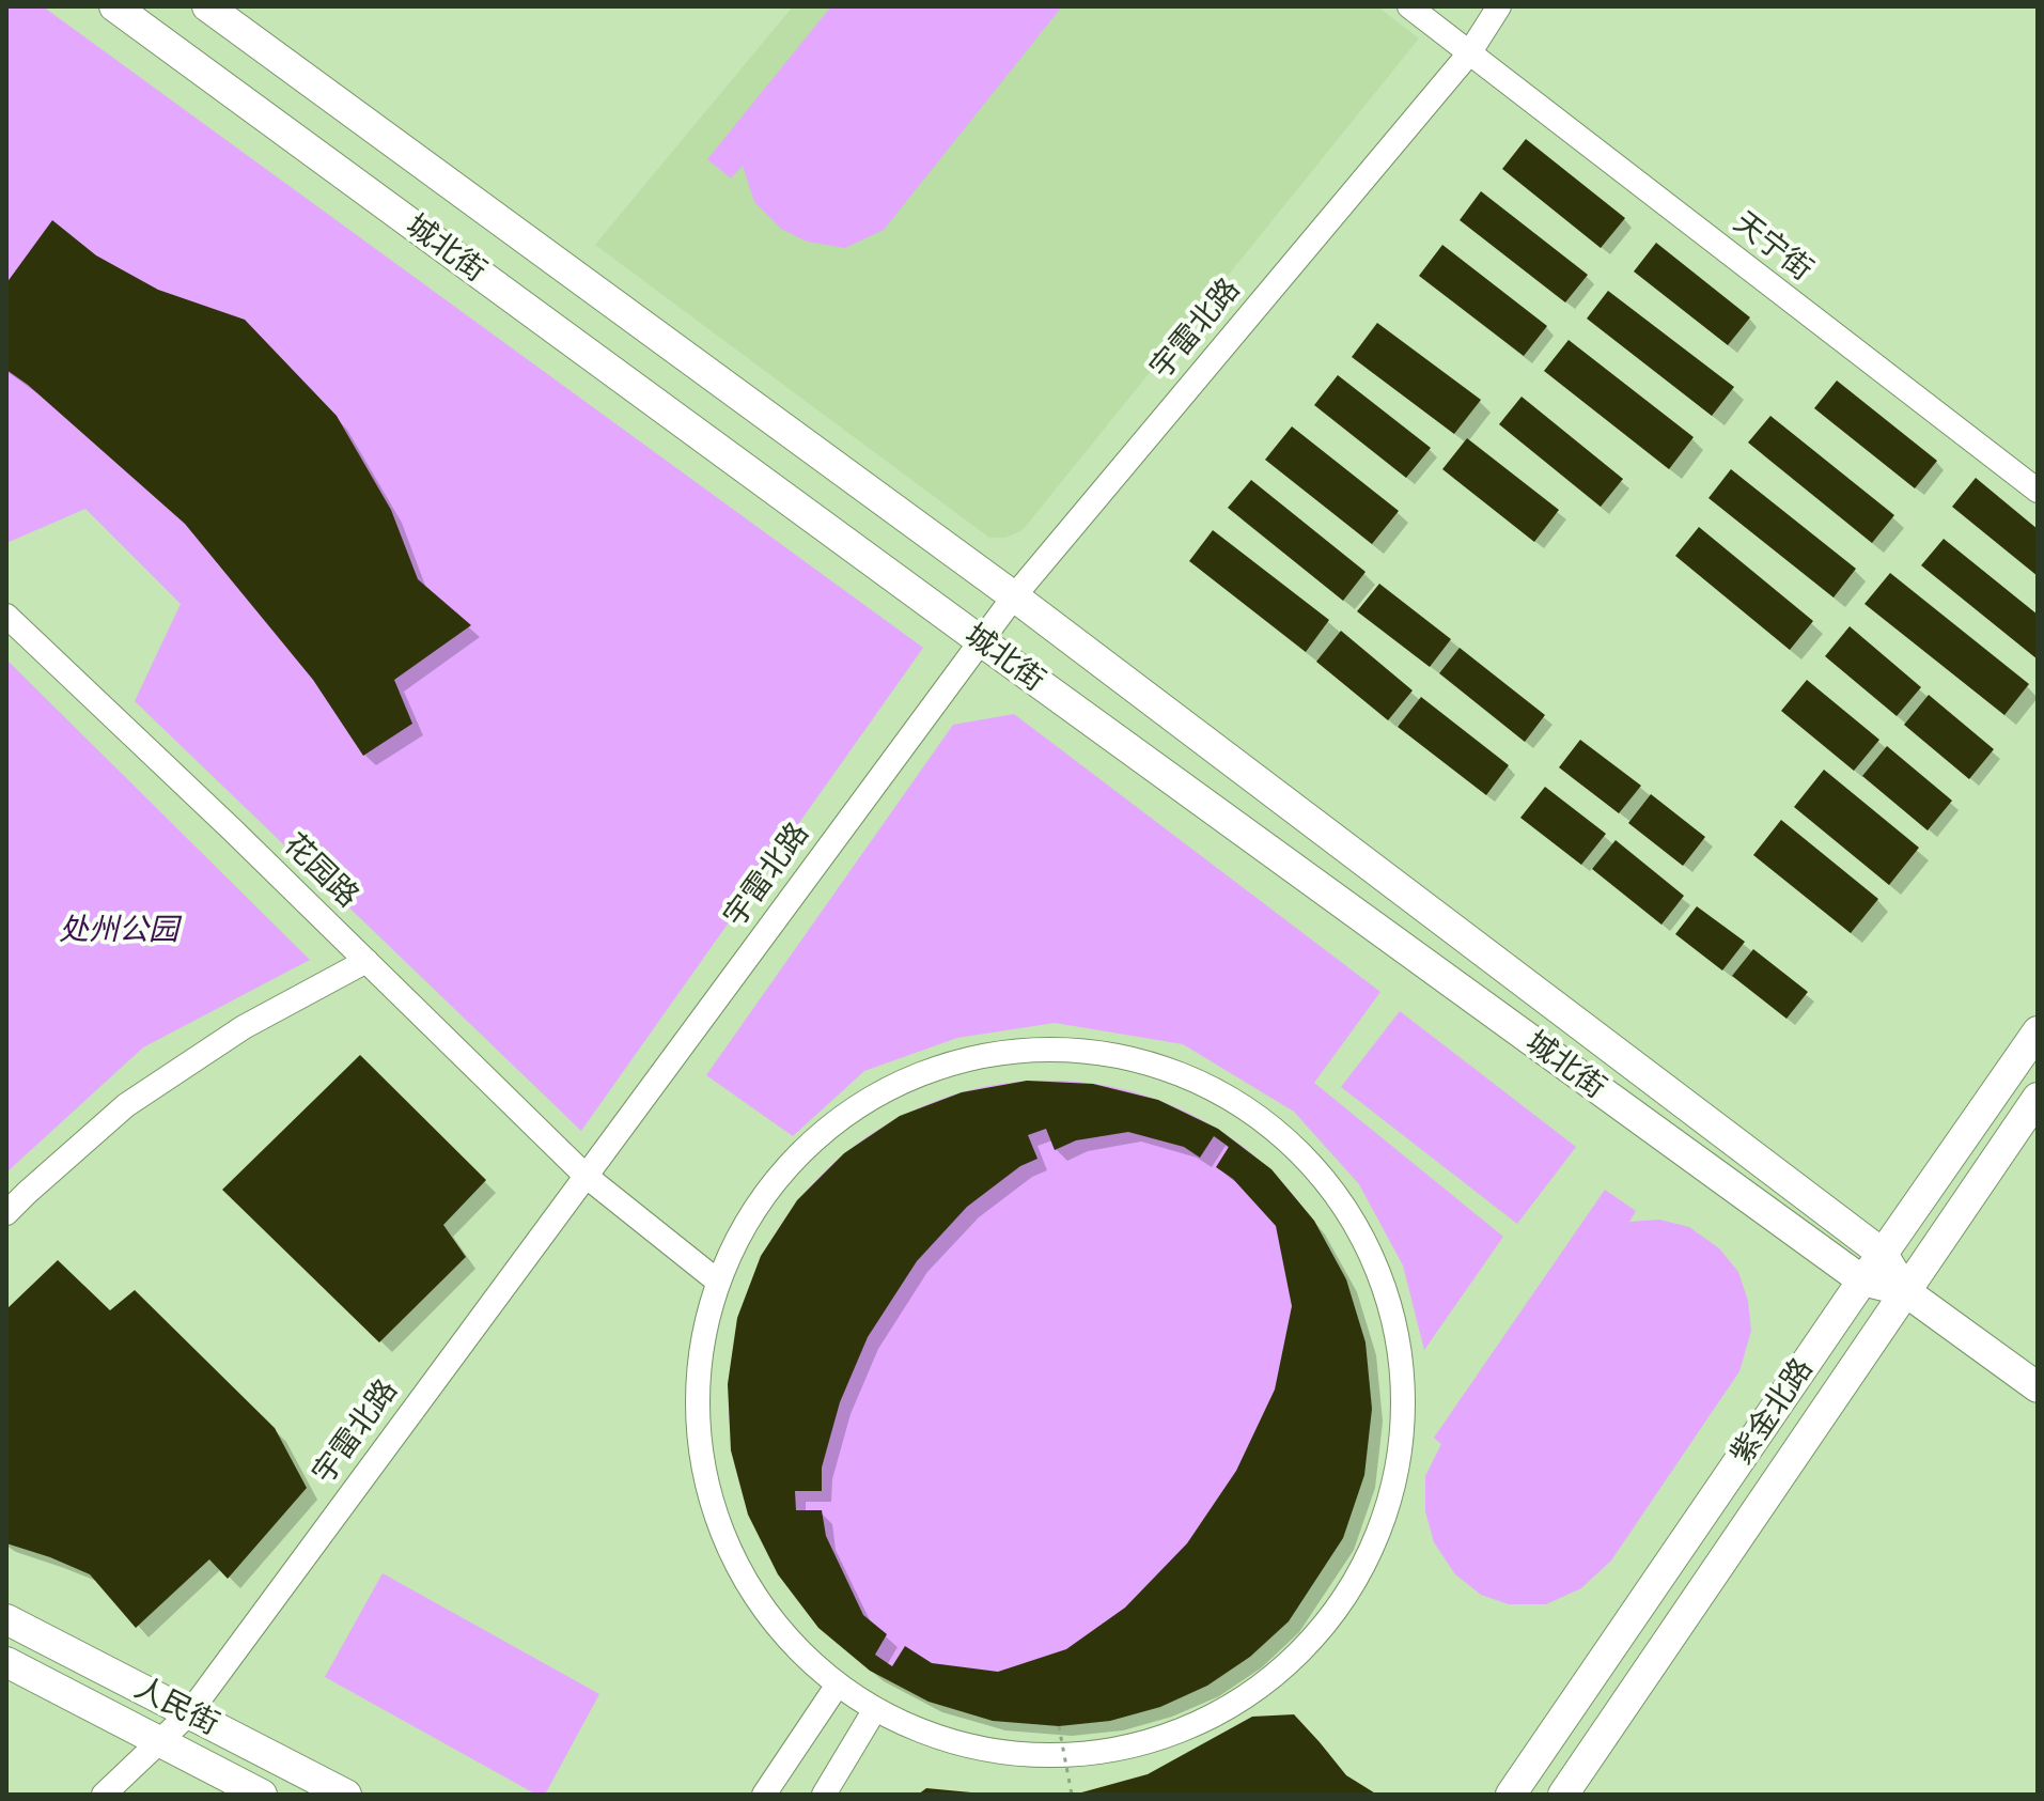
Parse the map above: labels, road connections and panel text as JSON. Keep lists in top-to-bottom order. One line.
{"streets":{"main road":["城北街","紫金北路","人民街"],"street":["天宁街","宇雷北路","花园路"]},"crossings":[["天宁街","宇雷北路"],["城北街","宇雷北路"],["城北街","紫金北路"],["宇雷北路","花园路"],["宇雷北路","人民街"]],"parks":["处州公园"]}
